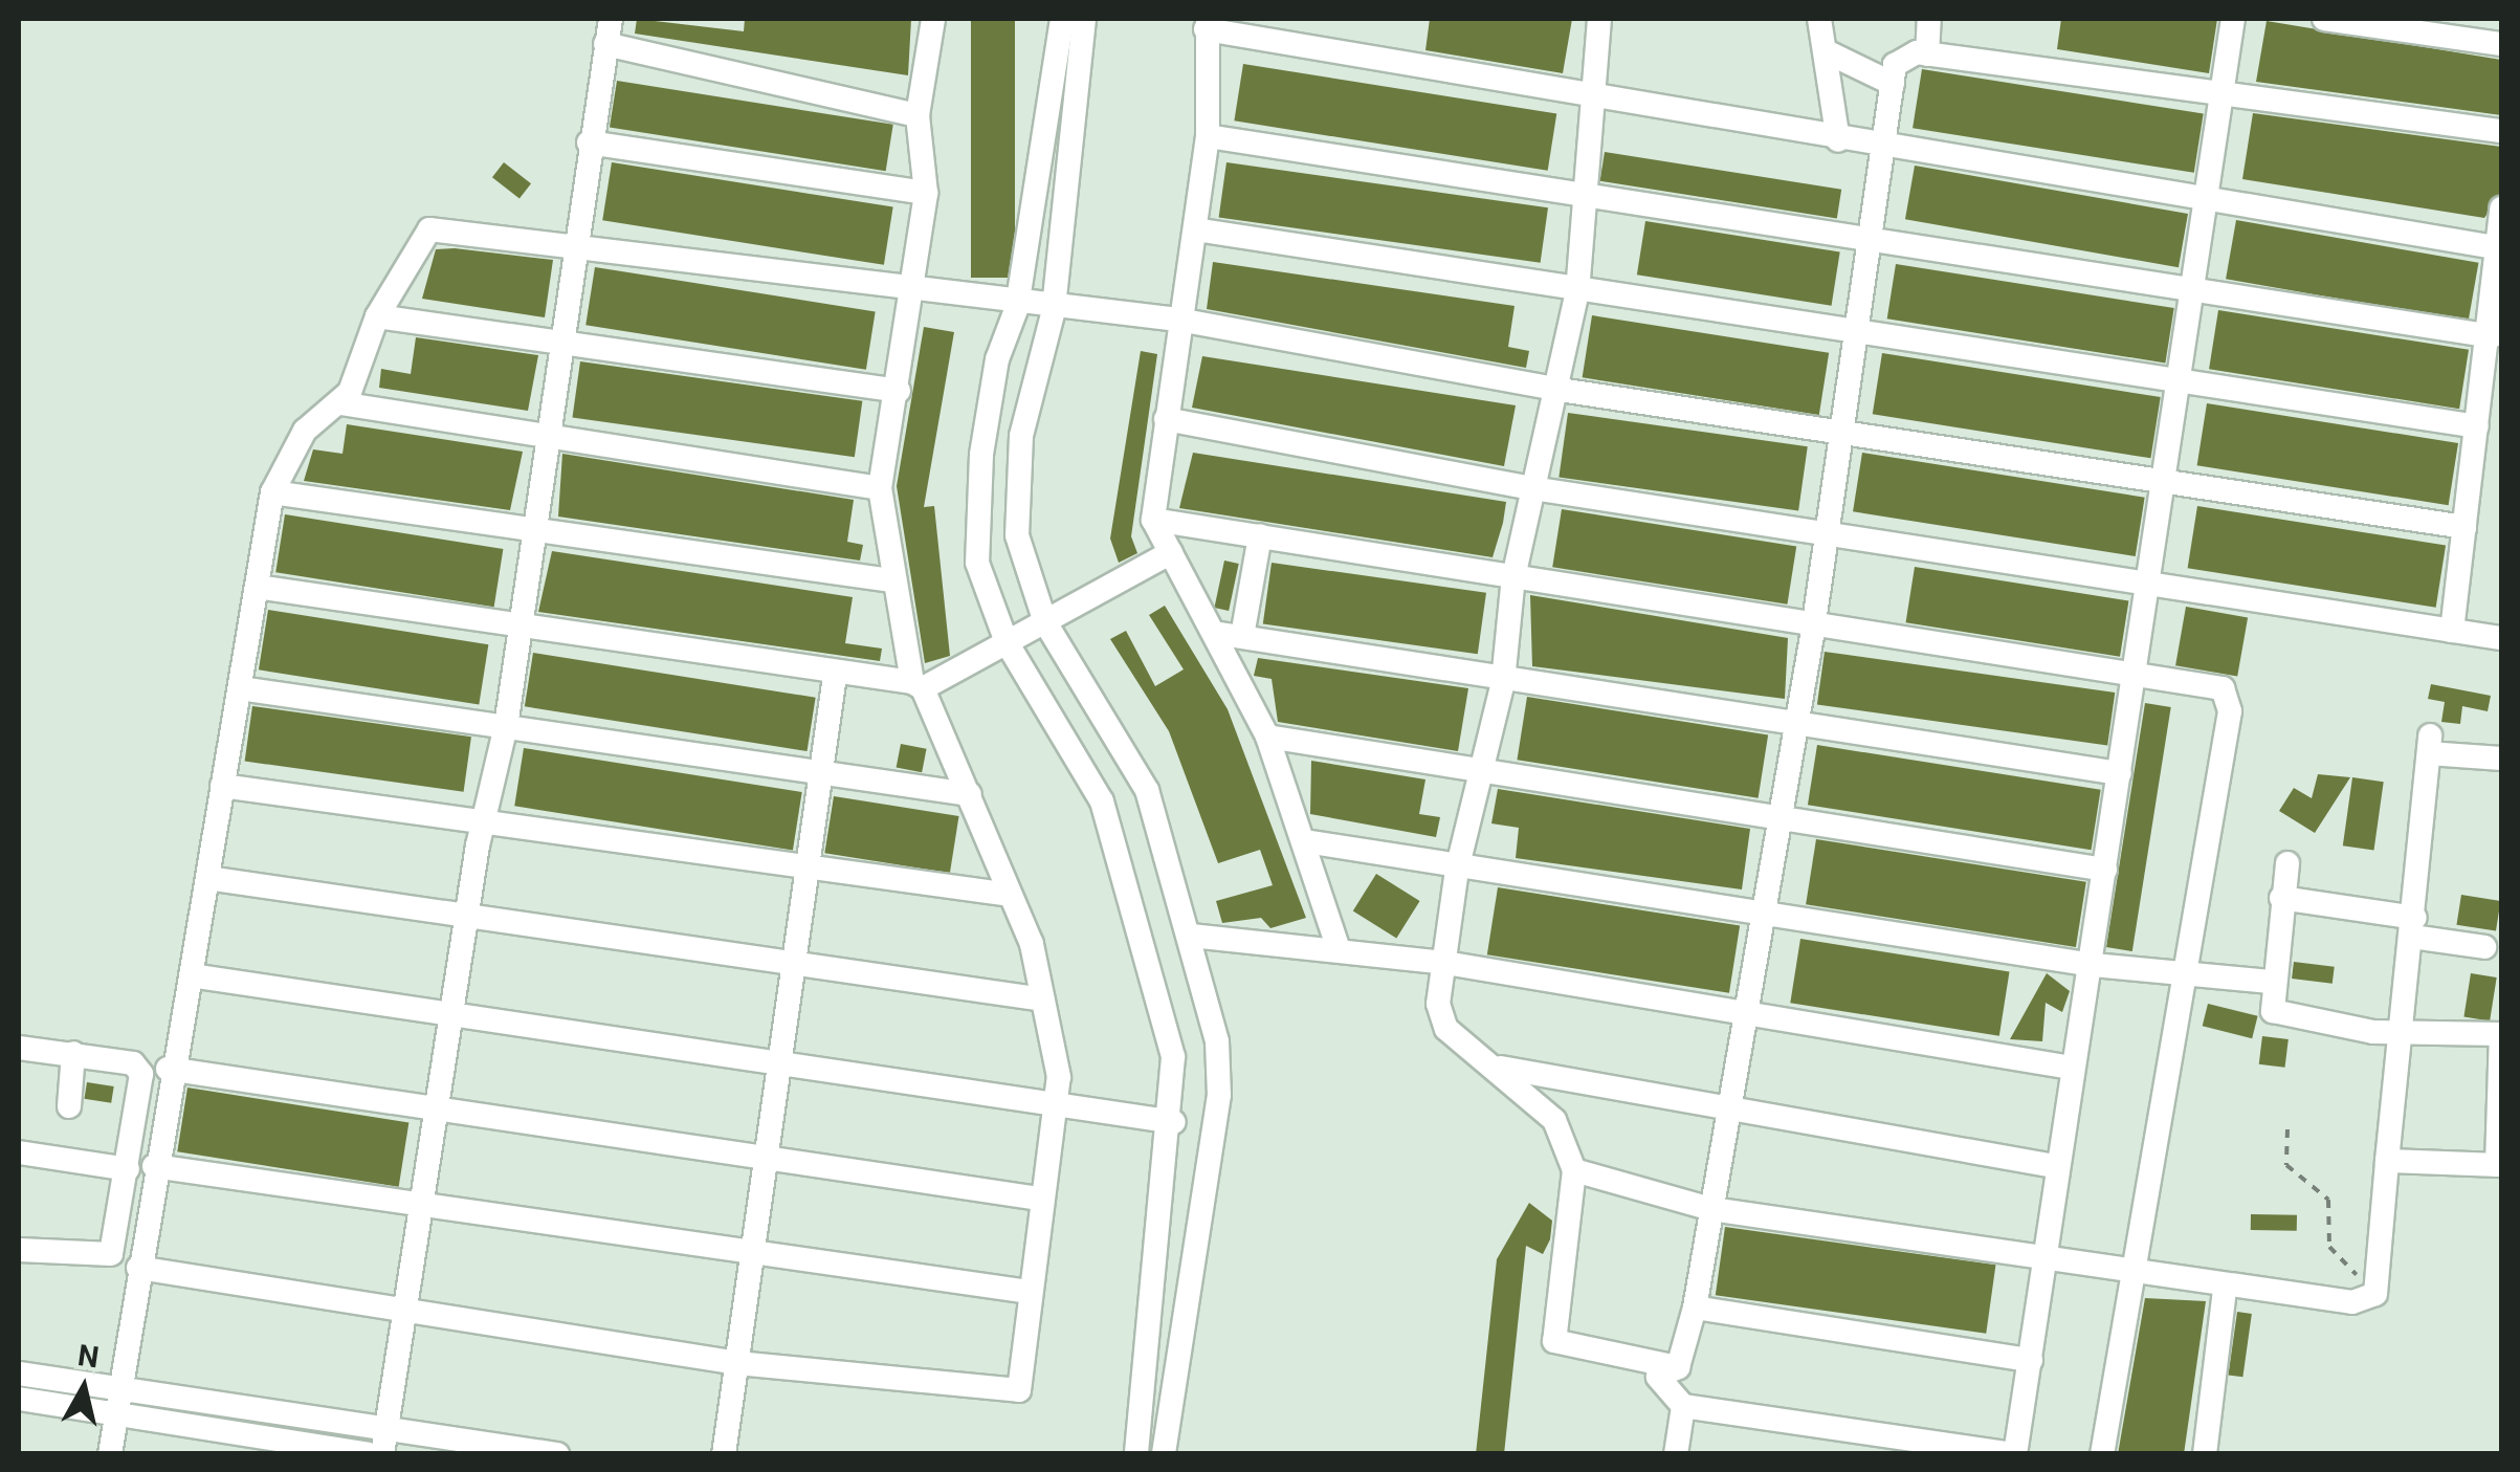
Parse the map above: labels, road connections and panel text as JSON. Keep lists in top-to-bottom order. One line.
{"north":"top"}
